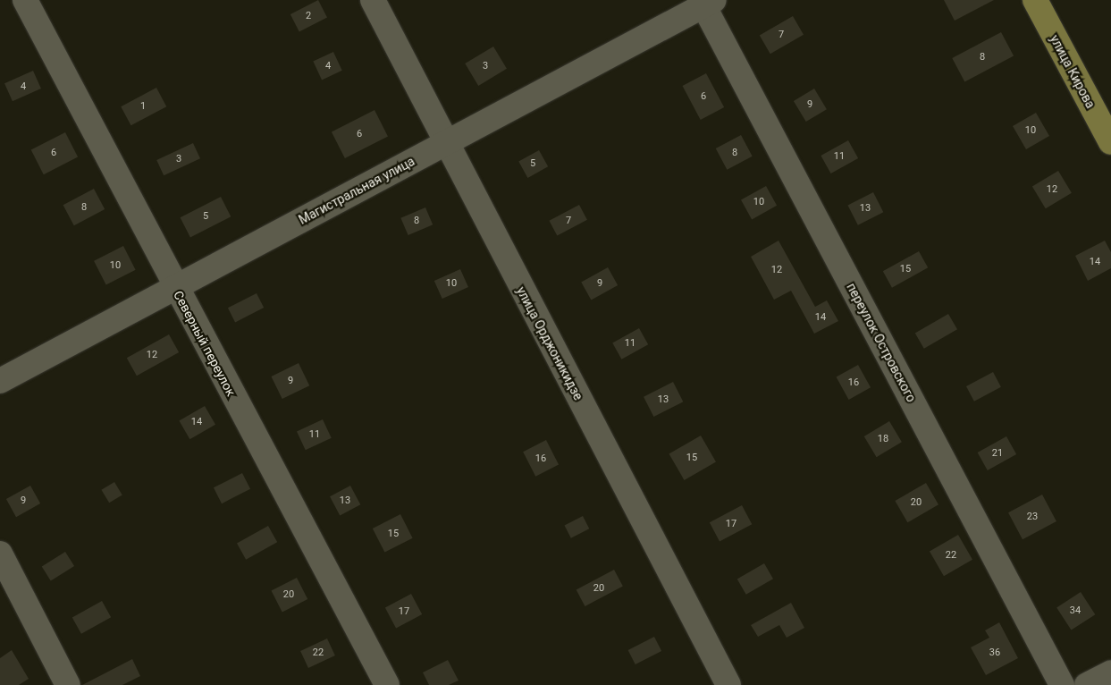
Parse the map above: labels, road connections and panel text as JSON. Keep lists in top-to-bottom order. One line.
{"streets":{"main road":["улица Кирова"],"street":["Магистральная улица","переулок Островского","Северный переулок","улица Орджоникидзе"]},"crossings":[["Магистральная улица","переулок Островского"],["Магистральная улица","Северный переулок"],["Магистральная улица","улица Орджоникидзе"]],"house_numbers":["2","7","8","4","3","4","6","9","1","10","6","6","8","11","3","5","12","10","8","13","5","8","7","14","10","15","12","10","9","14","11","12","9","16","13","14","11","18","21","15","16","9","13","20","23","17","15","22","20","20","34","17","22","36"]}
